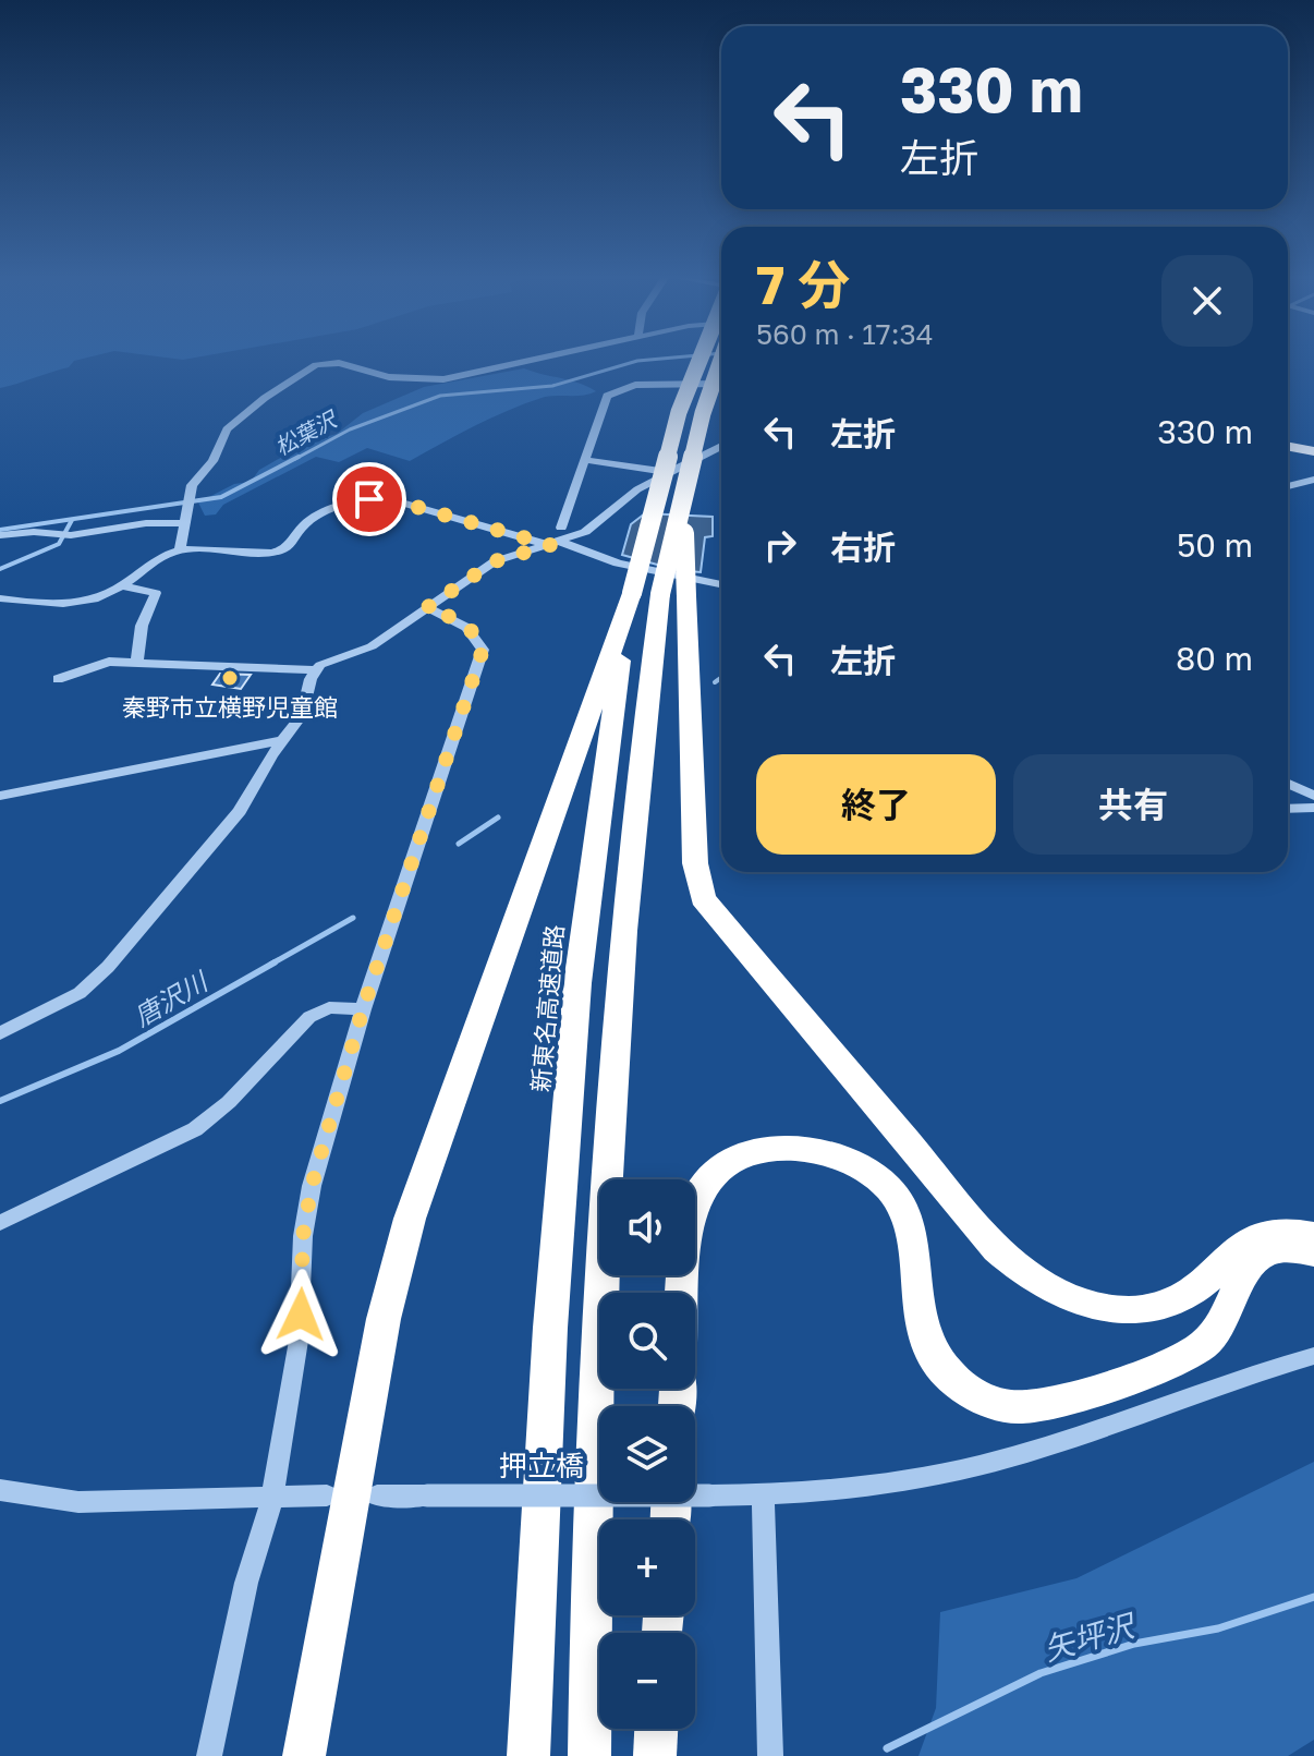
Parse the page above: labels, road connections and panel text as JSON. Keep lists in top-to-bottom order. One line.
{"streets":{"highway":["新東名高速道路"],"street":["押立橋"]},"water":["松葉沢","唐沢川","矢坪沢"],"places":["秦野市立横野児童館"],"page":{"turn":["330 m","左折"],"heading":["7 分","560 m · 17:34"],"list":[{"name":"左折","value":"330 m"},{"name":"右折","value":"50 m"},{"name":"左折","value":"80 m"}],"buttons":["終了","共有"],"map_buttons":["+","−"]}}
